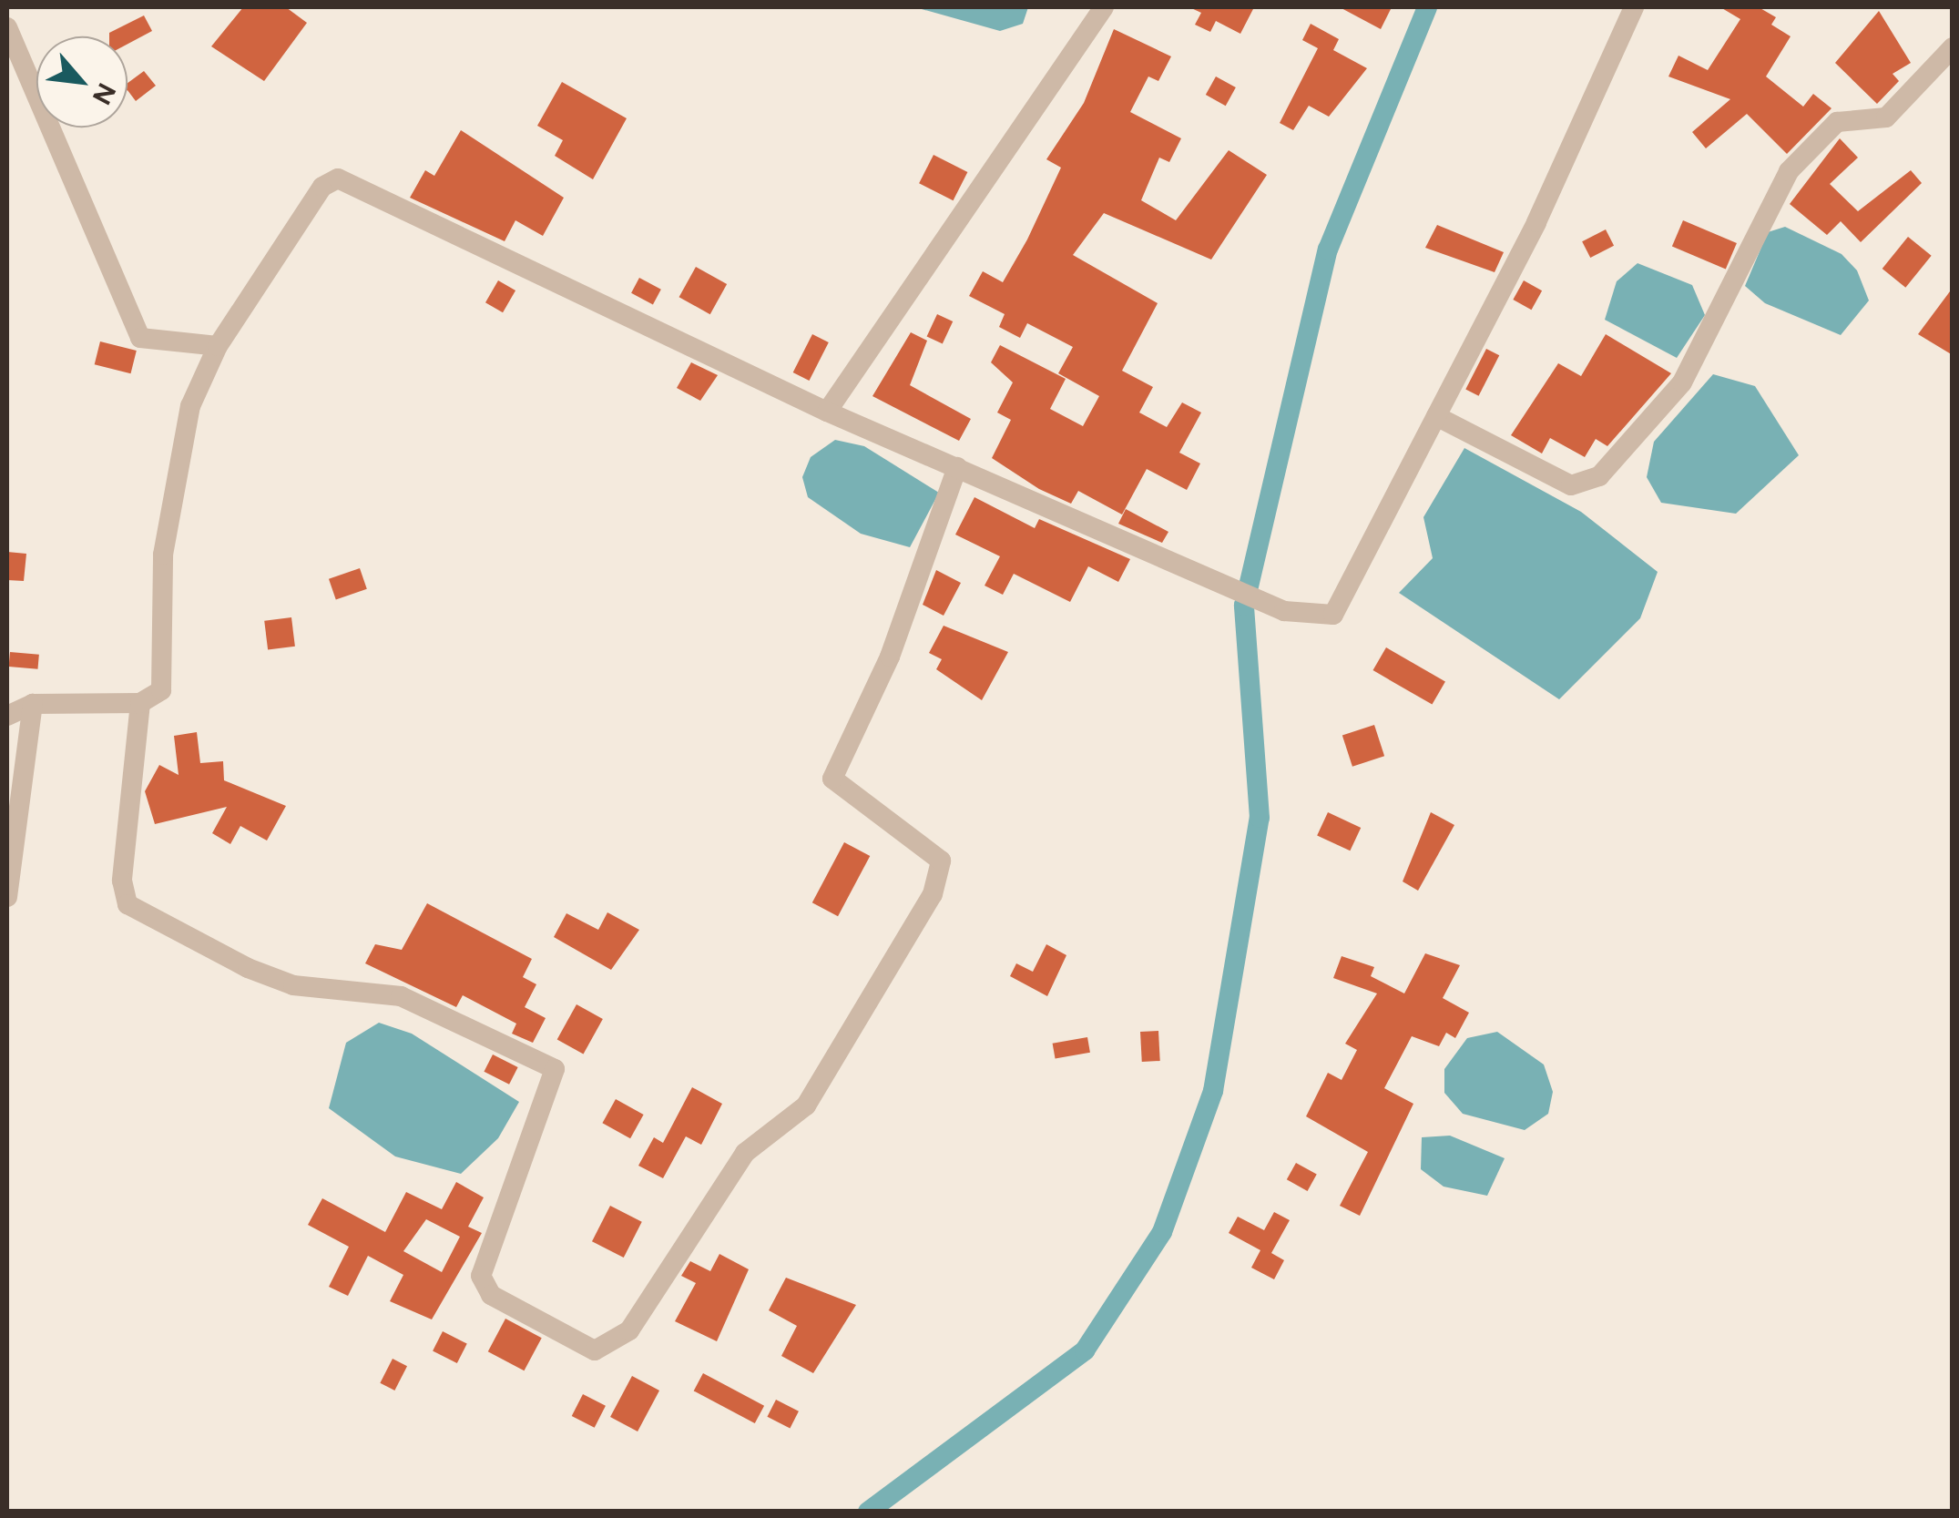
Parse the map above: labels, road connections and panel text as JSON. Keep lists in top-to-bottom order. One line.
{"north":"bottom right"}
